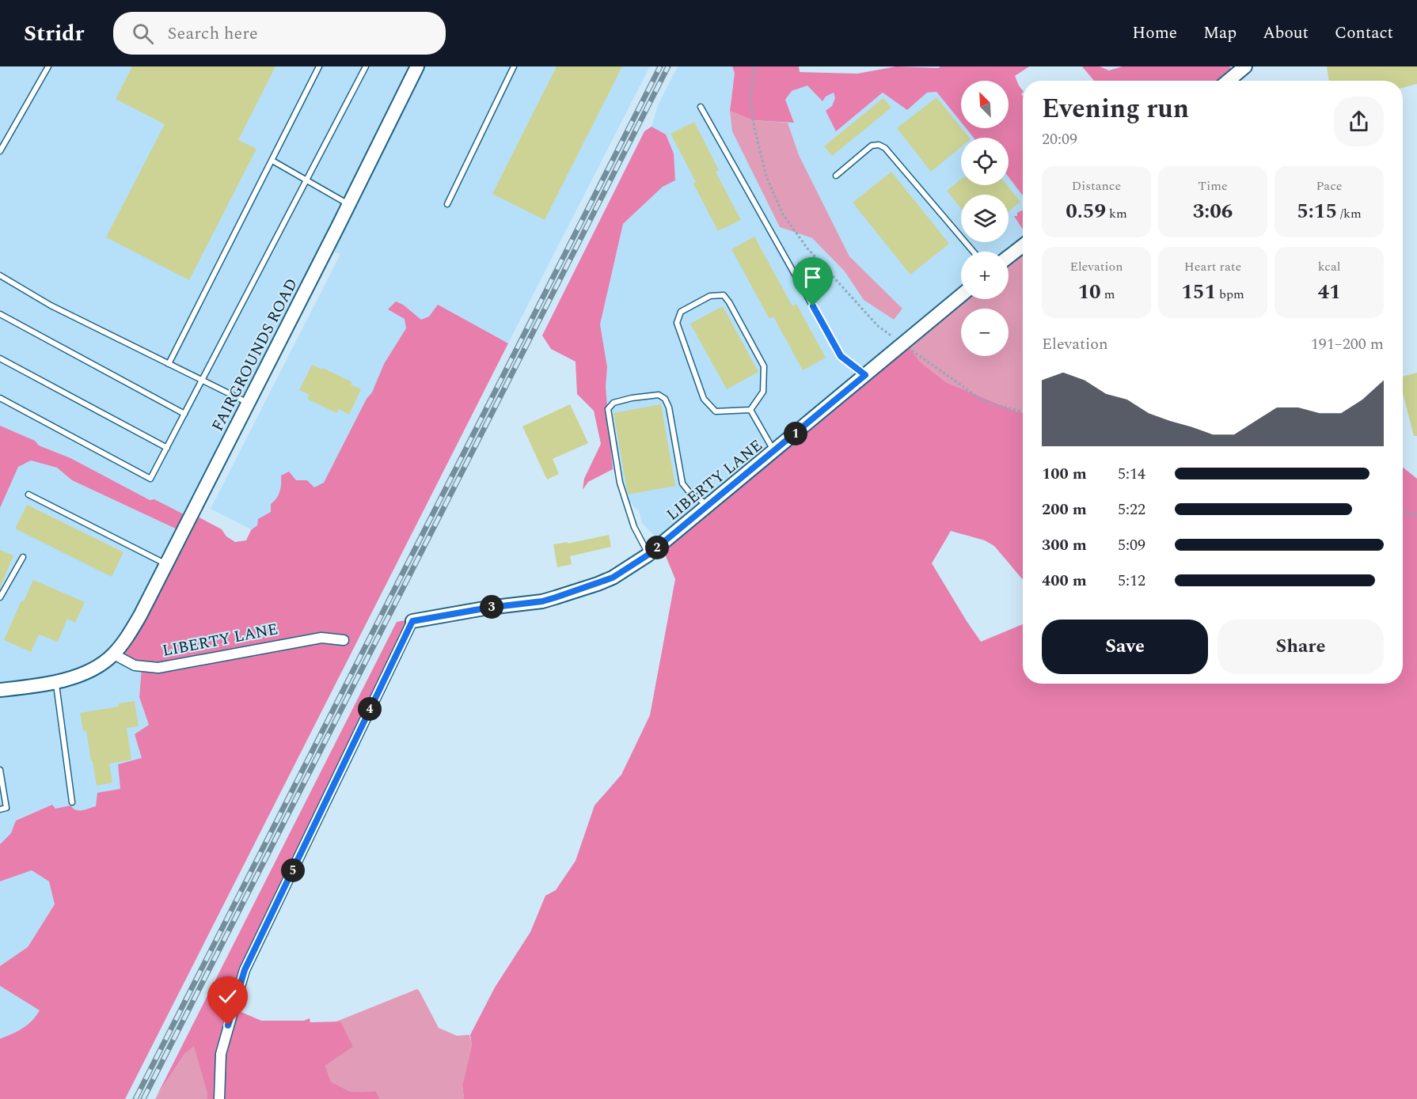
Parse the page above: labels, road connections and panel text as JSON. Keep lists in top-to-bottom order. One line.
{"streets":{"street":["FAIRGROUNDS ROAD","LIBERTY LANE"]},"crossings":[["FAIRGROUNDS ROAD","LIBERTY LANE"]],"north":"top left","page":{"header":"Stridr","search":"Search here","nav":["Home","Map","About","Contact"],"map_buttons":["+","−"],"heading":["Evening run","20:09"],"stats":[["Distance","0.59 km"],["Time","3:06"],["Pace","5:15 /km"],["Elevation","10 m"],["Heart rate","151 bpm"],["kcal","41"]],"chart":["Elevation","191–200 m"],"pins":["1","2","3","4","5"],"list":[{"name":"100 m","note":"5:14"},{"name":"200 m","note":"5:22"},{"name":"300 m","note":"5:09"},{"name":"400 m","note":"5:12"}],"buttons":["Save","Share"]}}
